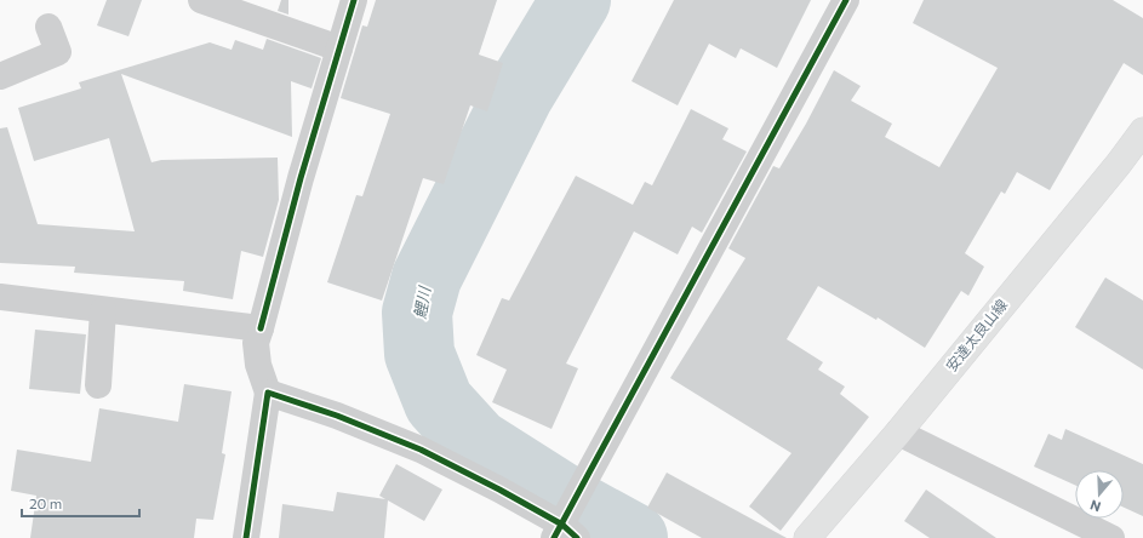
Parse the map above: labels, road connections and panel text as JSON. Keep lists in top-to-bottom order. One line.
{"streets":{"main road":["安達太良山線"]},"water":["鯉川"],"scale_bar":"20 m","north":"bottom"}
